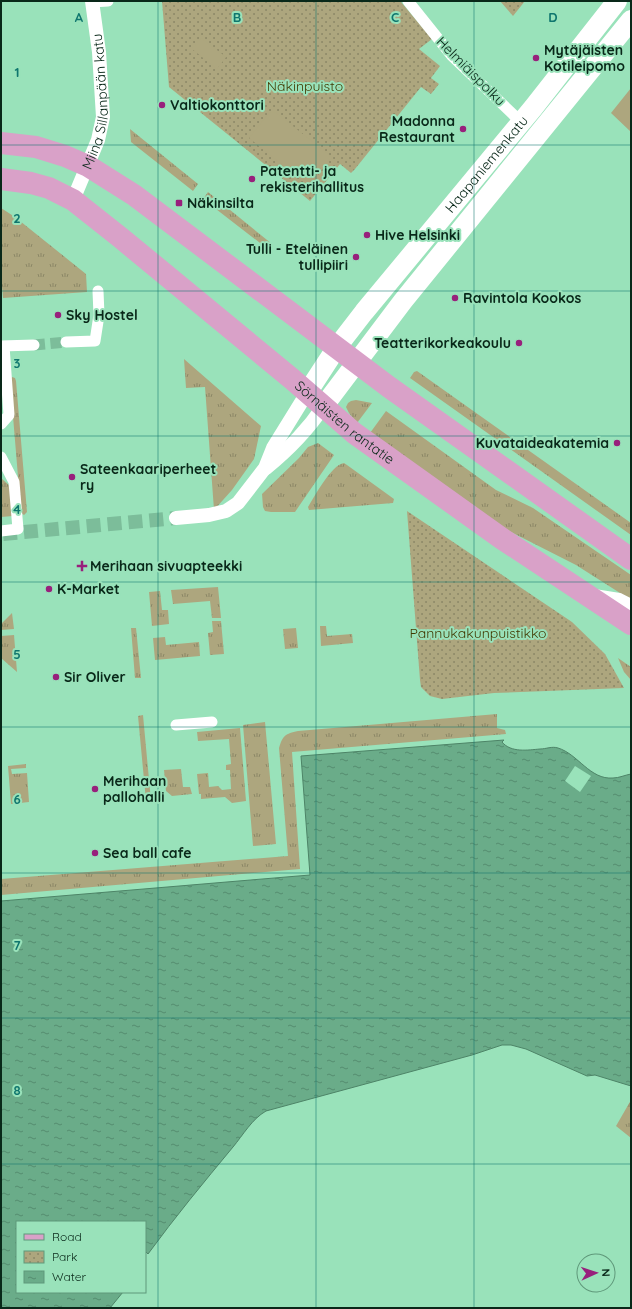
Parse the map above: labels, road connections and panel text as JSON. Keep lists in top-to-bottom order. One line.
{"streets":{"main road":["Haapaniemenkatu","Sörnäisten rantatie"],"street":["Helmiäispolku","Miina Sillanpään katu"]},"crossings":[["Helmiäispolku","Haapaniemenkatu"],["Miina Sillanpään katu","Sörnäisten rantatie"],["Haapaniemenkatu","Sörnäisten rantatie"]],"parks":["Näkinpuisto","Pannukakunpuistikko"],"places":{"other":["Mytäjäisten Kotileipomo","Valtiokonttori","Madonna Restaurant","Patentti- ja rekisterihallitus","Hive Helsinki","Tulli - Eteläinen tullipiiri","Ravintola Kookos","Sky Hostel","Teatterikorkeakoulu","Kuvataideakatemia","Sateenkaariperheet ry","K-Market","Sir Oliver","Merihaan pallohalli","Sea ball cafe"],"transit":["Näkinsilta"],"health":["Merihaan sivuapteekki"]},"legend":["Road","Park","Water"],"north":"right","grid":{"columns":["A","B","C","D"],"rows":["1","2","3","4","5","6","7","8"]}}
